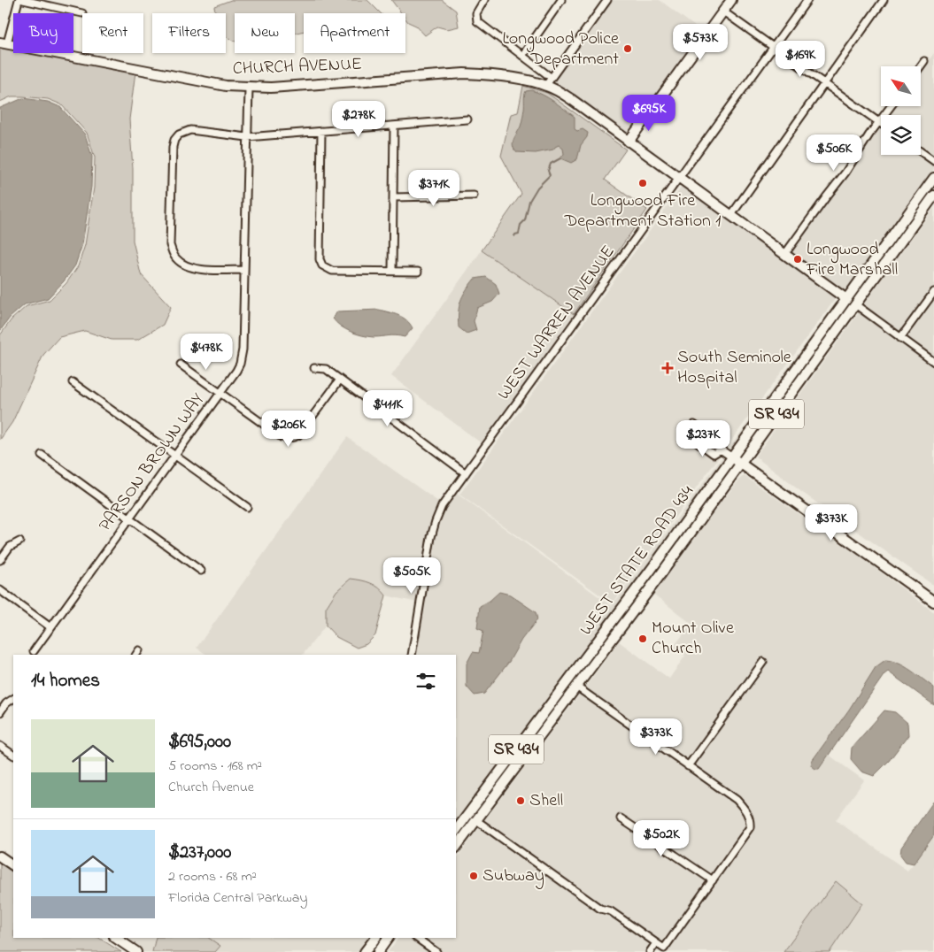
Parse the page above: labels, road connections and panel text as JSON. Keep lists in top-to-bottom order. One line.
{"streets":{"main road":["CHURCH AVENUE","SR 434","WEST STATE ROAD 434"],"street":["WEST WARREN AVENUE","PARSON BROWN WAY"]},"crossings":[["CHURCH AVENUE","WEST WARREN AVENUE"],["CHURCH AVENUE","PARSON BROWN WAY"],["CHURCH AVENUE","WEST STATE ROAD 434"]],"places":{"other":["Longwood Police Department","Longwood Fire Department Station 1","Longwood Fire Marshall","Mount Olive Church","Shell","Subway"],"health":["South Seminole Hospital"]},"north":"top left","page":{"chip":["Buy","Rent","Filters","New","Apartment"],"price":["$573K","$169K","$695K","$278K","$506K","$371K","$478K","$411K","$206K","$237K","$373K","$505K","$373K","$502K"],"heading":"14 homes","list":[{"name":"$695,000","note":"5 rooms · 168 m² · Church Avenue"},{"name":"$237,000","note":"2 rooms · 68 m² · Florida Central Parkway"}]}}
